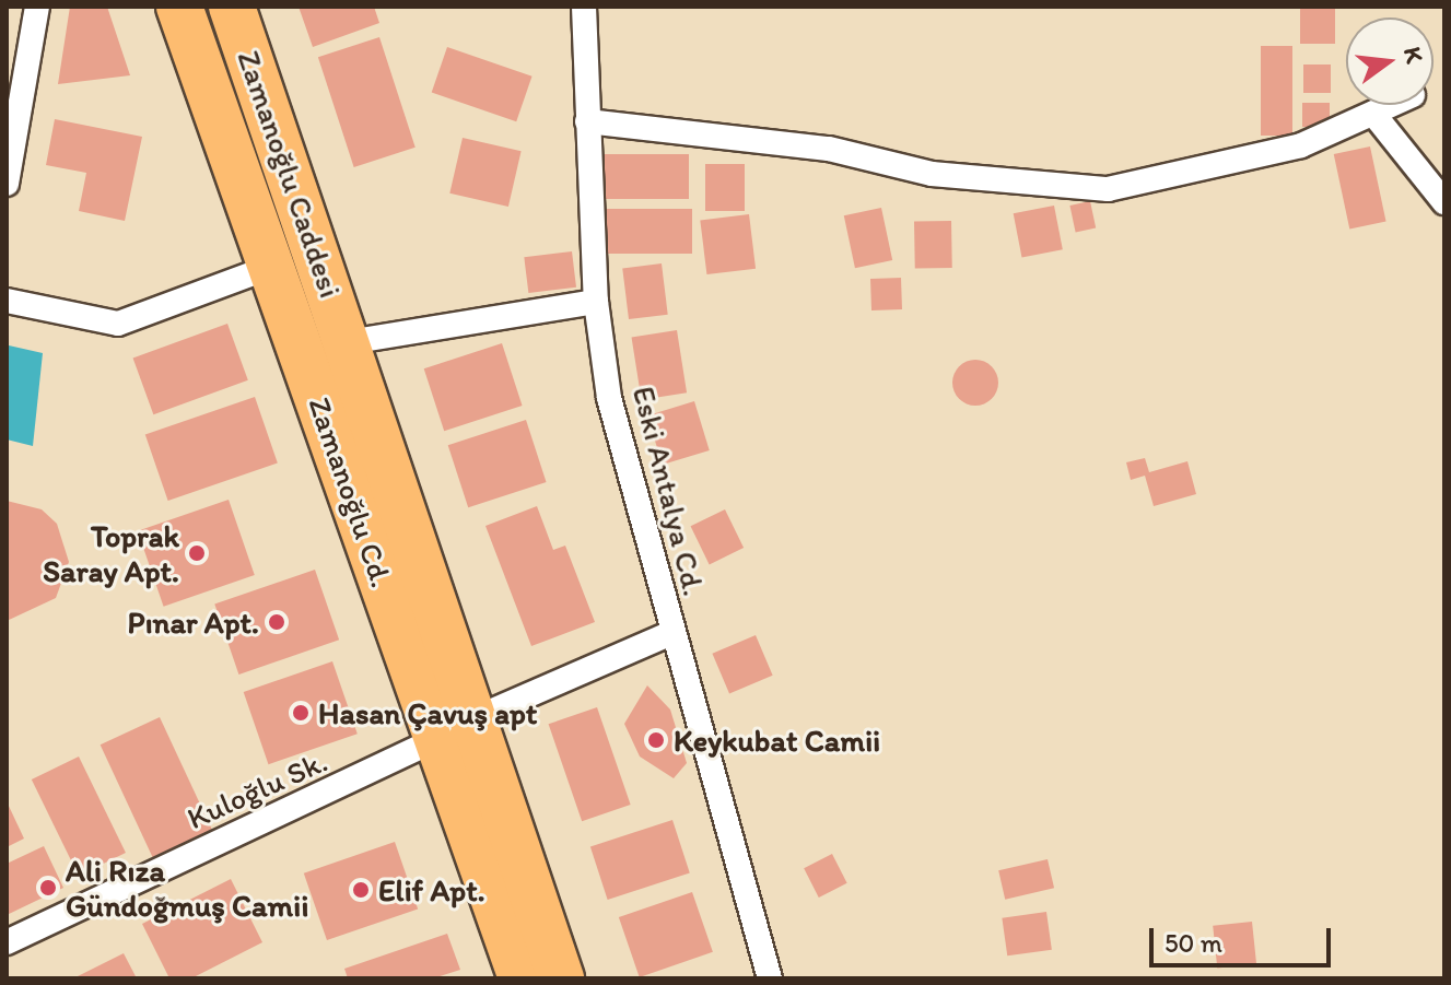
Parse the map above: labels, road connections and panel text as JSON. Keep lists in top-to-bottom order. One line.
{"streets":{"highway":["Zamanoğlu Caddesi","Zamanoğlu Cd."],"street":["Eski Antalya Cd.","Kuloğlu Sk."]},"crossings":[["Zamanoğlu Caddesi","Zamanoğlu Cd."],["Zamanoğlu Cd.","Kuloğlu Sk."]],"places":["Toprak Saray Apt.","Pınar Apt.","Hasan Çavuş apt","Keykubat Camii","Ali Rıza Gündoğmuş Camii","Elif Apt."],"scale_bar":"50 m","north":"right"}
